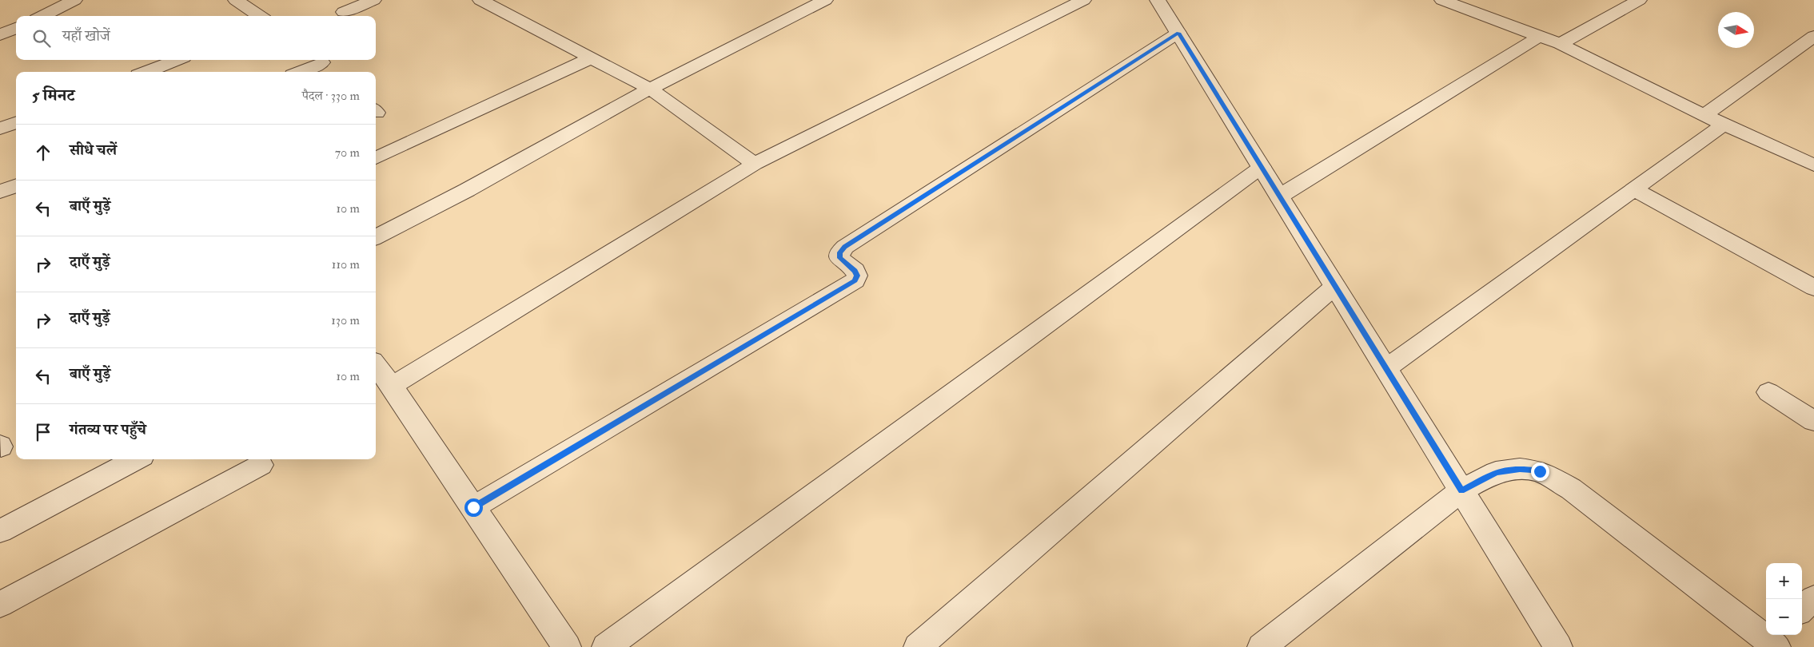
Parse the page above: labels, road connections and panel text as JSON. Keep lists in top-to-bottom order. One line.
{"north":"right","page":{"search":"यहाँ खोजें","heading":["5 मिनट","पैदल · 330 m"],"list":[["सीधे चलें","70 m"],["बाएँ मुड़ें","10 m"],["दाएँ मुड़ें","110 m"],["दाएँ मुड़ें","130 m"],["बाएँ मुड़ें","10 m"],"गंतव्य पर पहुँचे"],"map_buttons":["+","−"]}}
